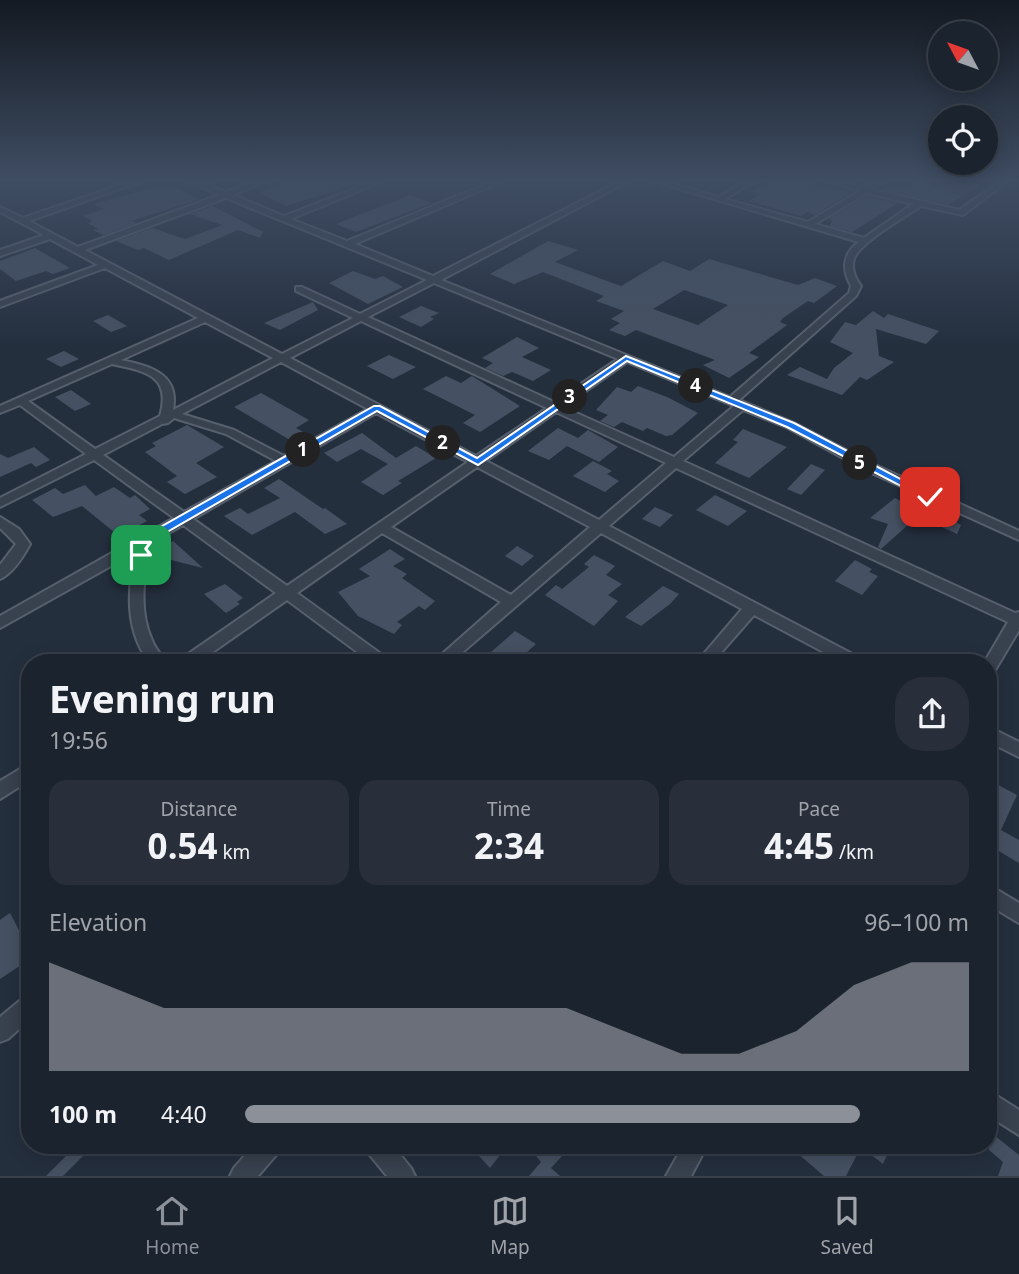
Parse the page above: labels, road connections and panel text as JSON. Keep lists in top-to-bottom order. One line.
{"north":"top left","page":{"pins":["4","3","2","1","5"],"heading":["Evening run","19:56"],"stats":[["Distance","0.54 km"],["Time","2:34"],["Pace","4:45 /km"]],"chart":["Elevation","96–100 m"],"list":[{"name":"100 m","note":"4:40"}],"tabs":["Home","Map","Saved"]}}
